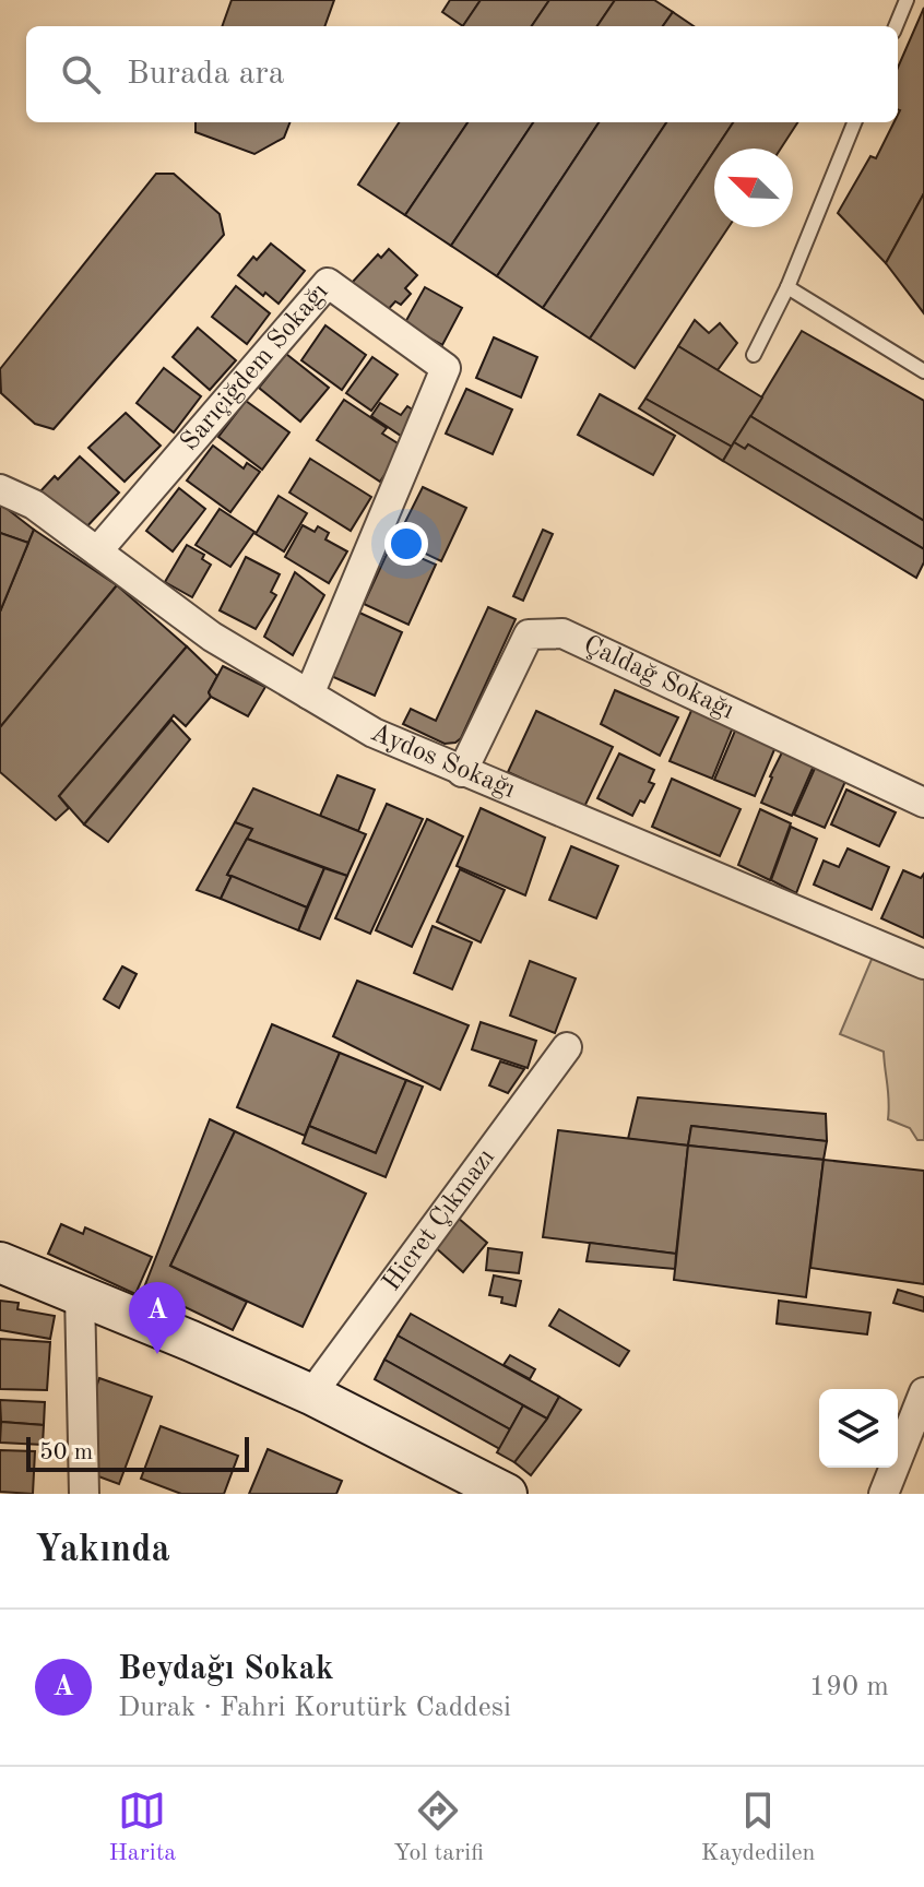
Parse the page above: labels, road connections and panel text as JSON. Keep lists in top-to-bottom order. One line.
{"streets":{"street":["Sarıçiğdem Sokağı","Çaldağ Sokağı","Aydos Sokağı","Hicret Çıkmazı"]},"crossings":[["Sarıçiğdem Sokağı","Aydos Sokağı"],["Çaldağ Sokağı","Aydos Sokağı"]],"scale_bar":"50 m","north":"top left","page":{"search":"Burada ara","pins":"A","scale":"50 m","heading":"Yakında","list":[{"mark":"A","name":"Beydağı Sokak","note":"Durak · Fahri Korutürk Caddesi","value":"190 m"}],"nav":["Harita","Yol tarifi","Kaydedilen"]}}
